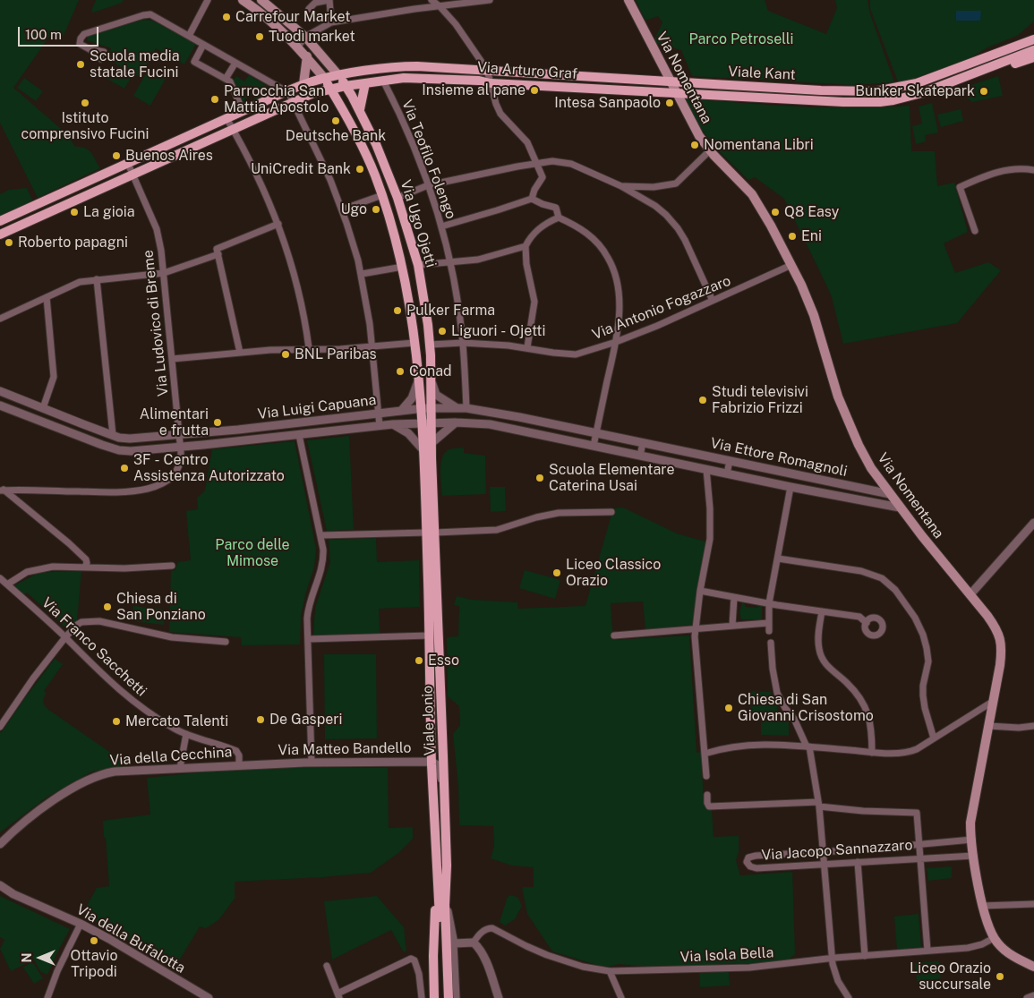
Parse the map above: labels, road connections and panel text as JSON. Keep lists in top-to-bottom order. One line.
{"streets":{"main road":["Via Arturo Graf","Viale Kant","Via Nomentana","Via Ugo Ojetti","Viale Jonio"],"street":["Via Teofilo Folengo","Via Antonio Fogazzaro","Via Ludovico di Breme","Via Luigi Capuana","Via Ettore Romagnoli","Via Franco Sacchetti","Via Matteo Bandello","Via della Cecchina","Via Jacopo Sannazzaro","Via della Bufalotta","Via Isola Bella"]},"crossings":[["Via Arturo Graf","Viale Kant"],["Via Arturo Graf","Via Nomentana"],["Via Arturo Graf","Via Teofilo Folengo"],["Via Arturo Graf","Via Ugo Ojetti"],["Via Arturo Graf","Via Ludovico di Breme"],["Viale Kant","Via Nomentana"],["Via Nomentana","Via Antonio Fogazzaro"],["Via Nomentana","Via Ettore Romagnoli"],["Via Nomentana","Via Jacopo Sannazzaro"],["Via Nomentana","Via Isola Bella"],["Via Teofilo Folengo","Via Antonio Fogazzaro"],["Via Teofilo Folengo","Via Ettore Romagnoli"],["Via Ugo Ojetti","Via Antonio Fogazzaro"],["Via Ugo Ojetti","Via Ettore Romagnoli"],["Via Ugo Ojetti","Viale Jonio"],["Via Ludovico di Breme","Via Luigi Capuana"],["Via Luigi Capuana","Via Ettore Romagnoli"],["Via Ettore Romagnoli","Viale Jonio"],["Via Franco Sacchetti","Via della Cecchina"],["Viale Jonio","Via Matteo Bandello"],["Via Matteo Bandello","Via della Cecchina"]],"parks":["Parco Petroselli","Parco delle Mimose"],"places":["Carrefour Market","Tuodì market","Scuola media statale Fucini","Insieme al pane","Bunker Skatepark","Parrocchia San Mattia Apostolo","Istituto comprensivo Fucini","Intesa Sanpaolo","Deutsche Bank","Nomentana Libri","Buenos Aires","UniCredit Bank","Ugo","La gioia","Q8 Easy","Eni","Roberto papagni","Pulker Farma","Liguori - Ojetti","BNL Paribas","Conad","Studi televisivi Fabrizio Frizzi","Alimentari e frutta","3F - Centro Assistenza Autorizzato","Scuola Elementare Caterina Usai","Liceo Classico Orazio","Chiesa di San Ponziano","Esso","Chiesa di San Giovanni Crisostomo","De Gasperi","Mercato Talenti","Ottavio Tripodi","Liceo Orazio succursale"],"scale_bar":"100 m","north":"left"}
